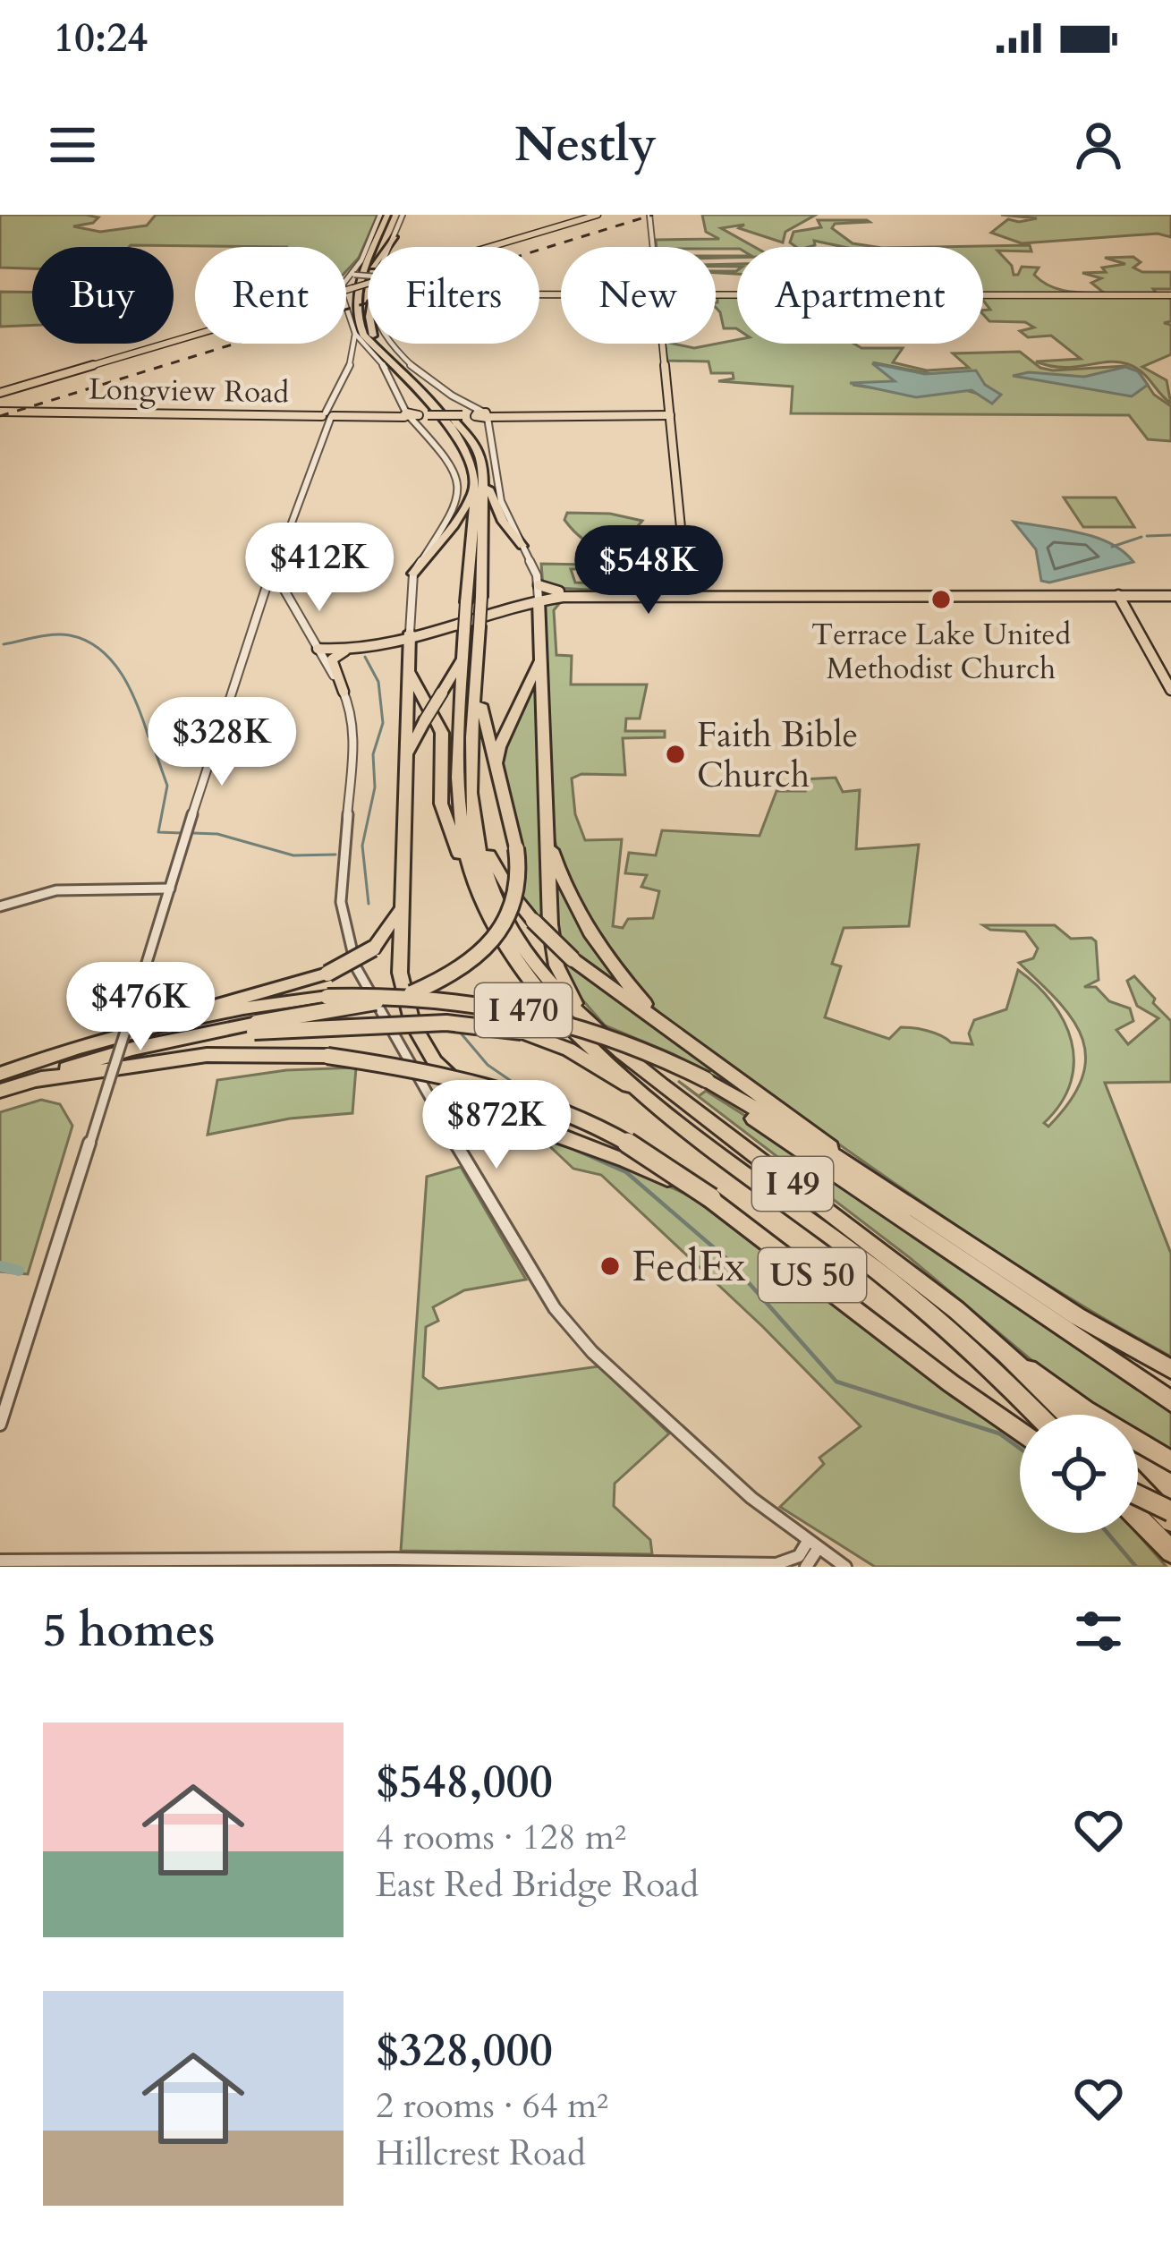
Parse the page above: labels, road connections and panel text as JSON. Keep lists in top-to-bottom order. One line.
{"streets":{"highway":["I 470","I 49","US 50"],"main road":["Longview Road"]},"places":["Terrace Lake United Methodist Church","Faith Bible Church","FedEx"],"page":{"status":"10:24","header":"Nestly","chip":["Buy","Rent","Filters","New","Apartment"],"price":["$412K","$548K","$328K","$476K","$872K"],"heading":"5 homes","list":[{"name":"$548,000","note":"4 rooms · 128 m² · East Red Bridge Road"},{"name":"$328,000","note":"2 rooms · 64 m² · Hillcrest Road"}]}}
